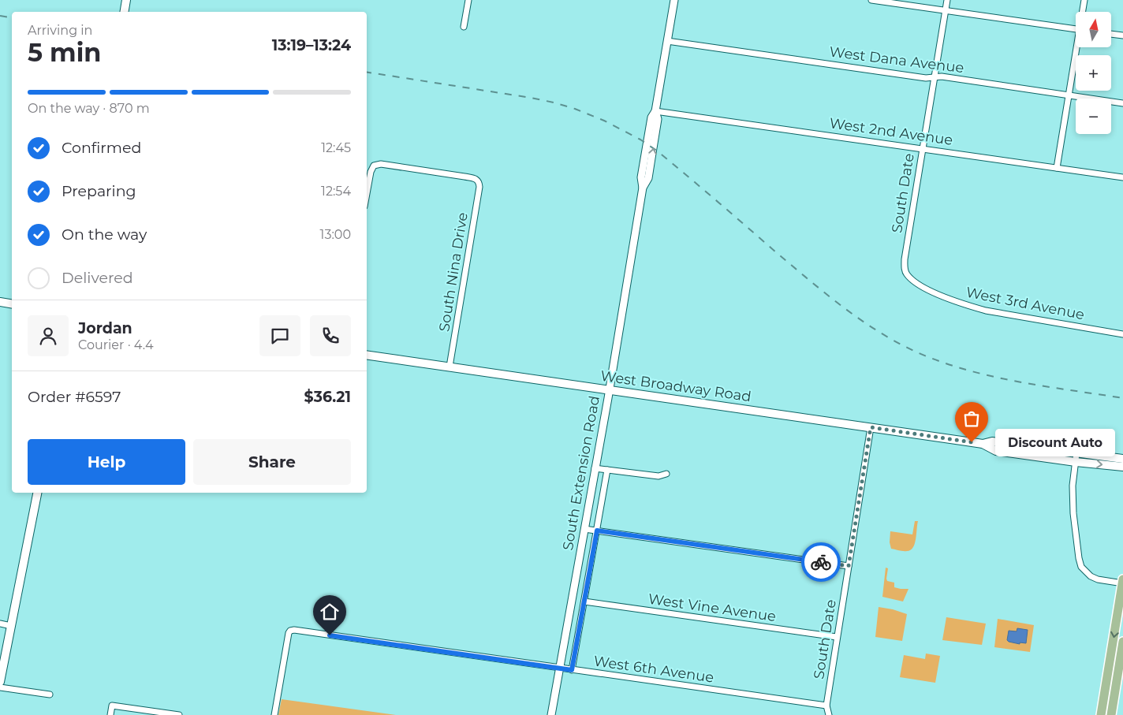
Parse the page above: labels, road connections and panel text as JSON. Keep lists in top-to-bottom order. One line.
{"streets":{"main road":["West Broadway Road"],"street":["West Dana Avenue","West 2nd Avenue","South Date","South Nina Drive","West 3rd Avenue","South Extension Road","West Vine Avenue","West 6th Avenue"]},"crossings":[["West Dana Avenue","South Date"],["West Dana Avenue","South Extension Road"],["West 2nd Avenue","South Date"],["West 2nd Avenue","South Extension Road"],["South Date","West 3rd Avenue"],["South Date","West Broadway Road"],["South Date","West Vine Avenue"],["South Date","West 6th Avenue"],["South Nina Drive","West Broadway Road"],["West Broadway Road","South Extension Road"],["South Extension Road","West Vine Avenue"],["South Extension Road","West 6th Avenue"]],"places":["Discount Auto"],"north":"top","page":{"map_buttons":["+","−"],"heading":["5 min","Arriving in","13:19–13:24"],"panel":["Jordan","Courier · 4.4","Order #6597","$36.21"],"bar":"On the way · 870 m","list":[["Confirmed","12:45"],["Preparing","12:54"],["On the way","13:00"],"Delivered"],"bubble":"Discount Auto","buttons":["Help","Share"]}}
